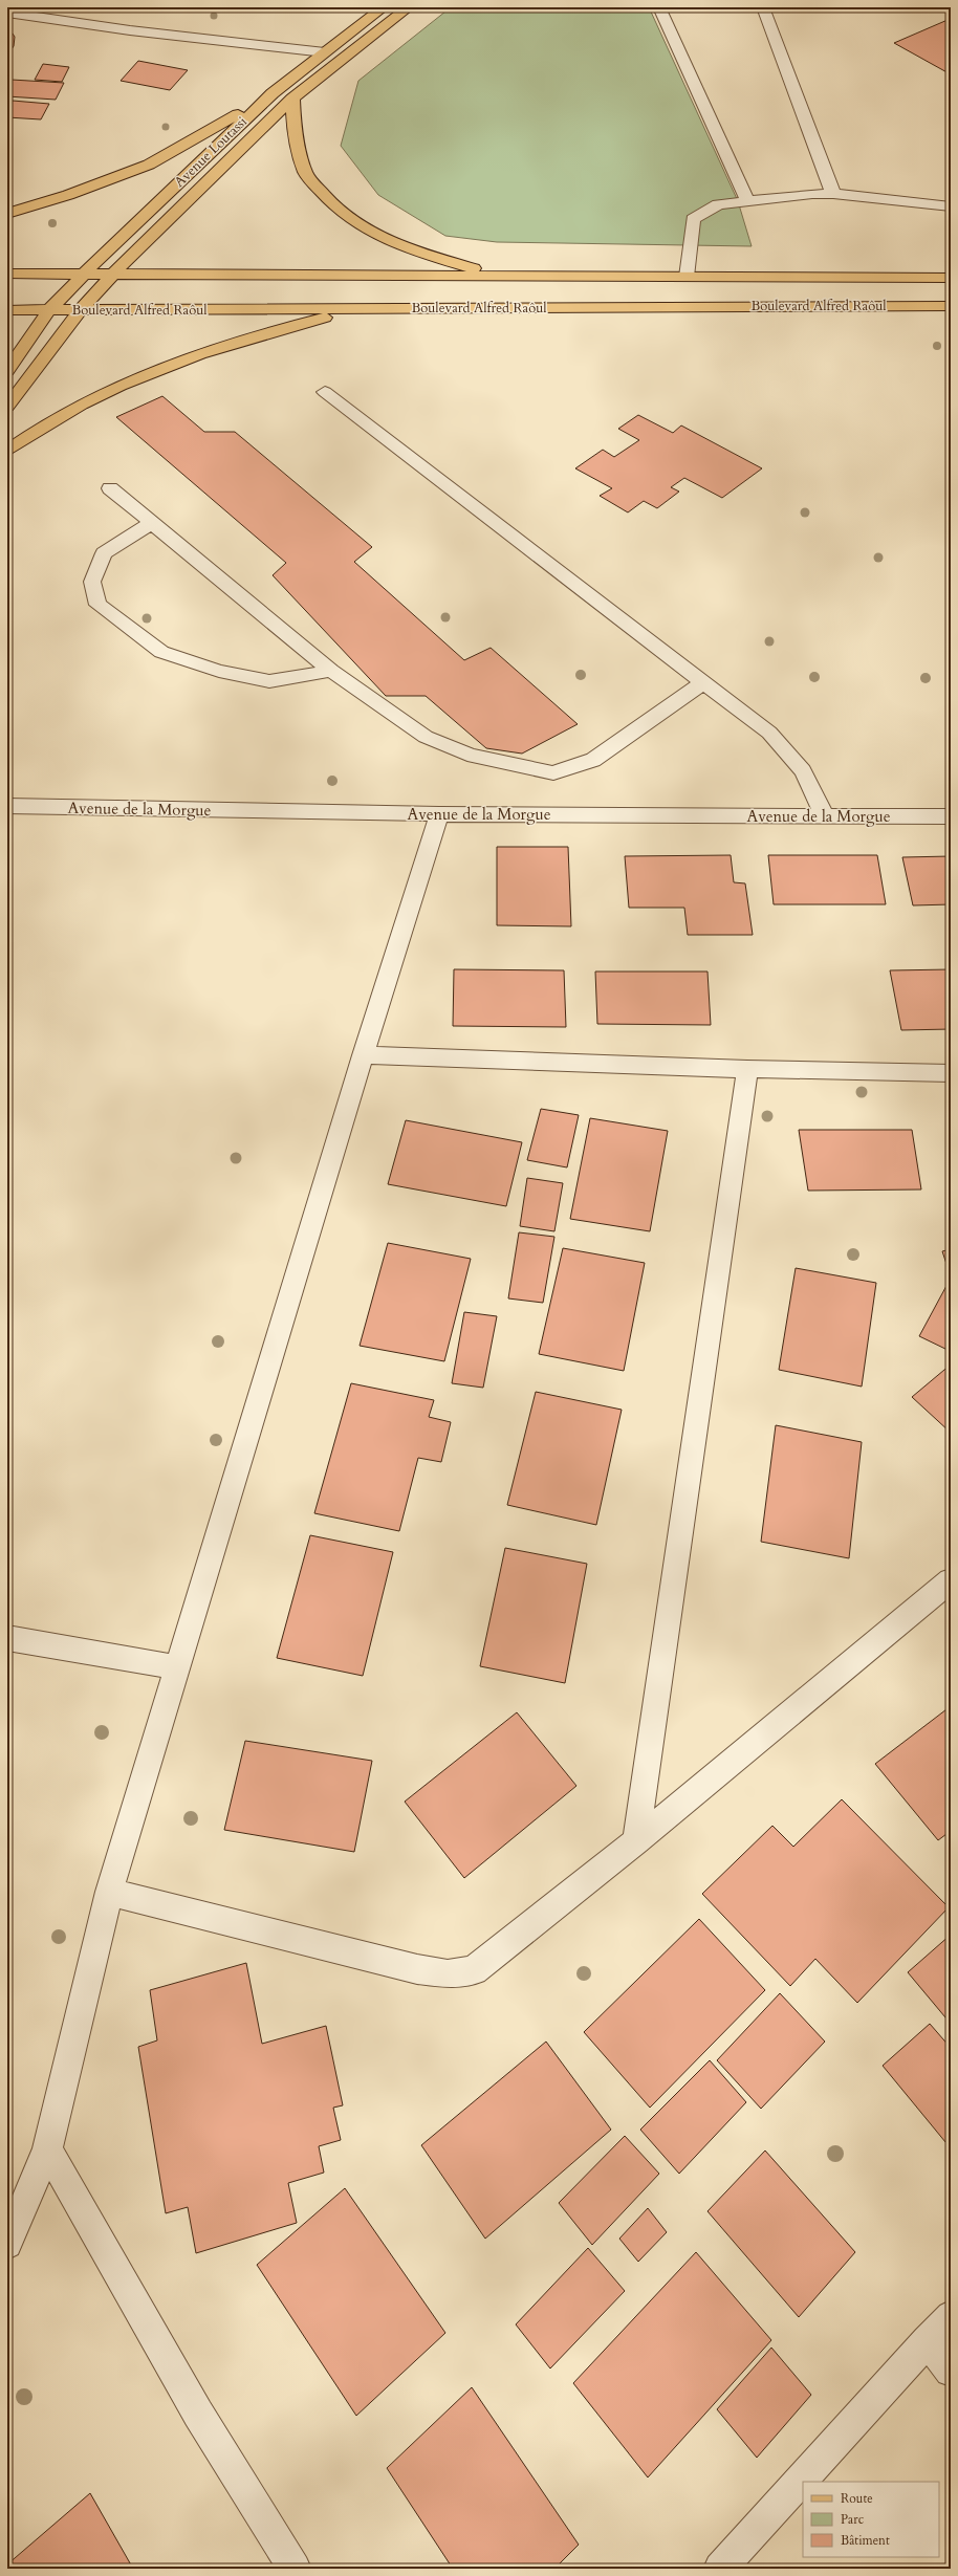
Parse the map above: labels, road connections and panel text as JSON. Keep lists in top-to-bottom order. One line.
{"streets":{"main road":["Avenue Loutassi","Boulevard Alfred Raôul"],"street":["Avenue de la Morgue"]},"crossings":[["Avenue Loutassi","Boulevard Alfred Raôul"]],"legend":["Route","Parc","Bâtiment"]}
